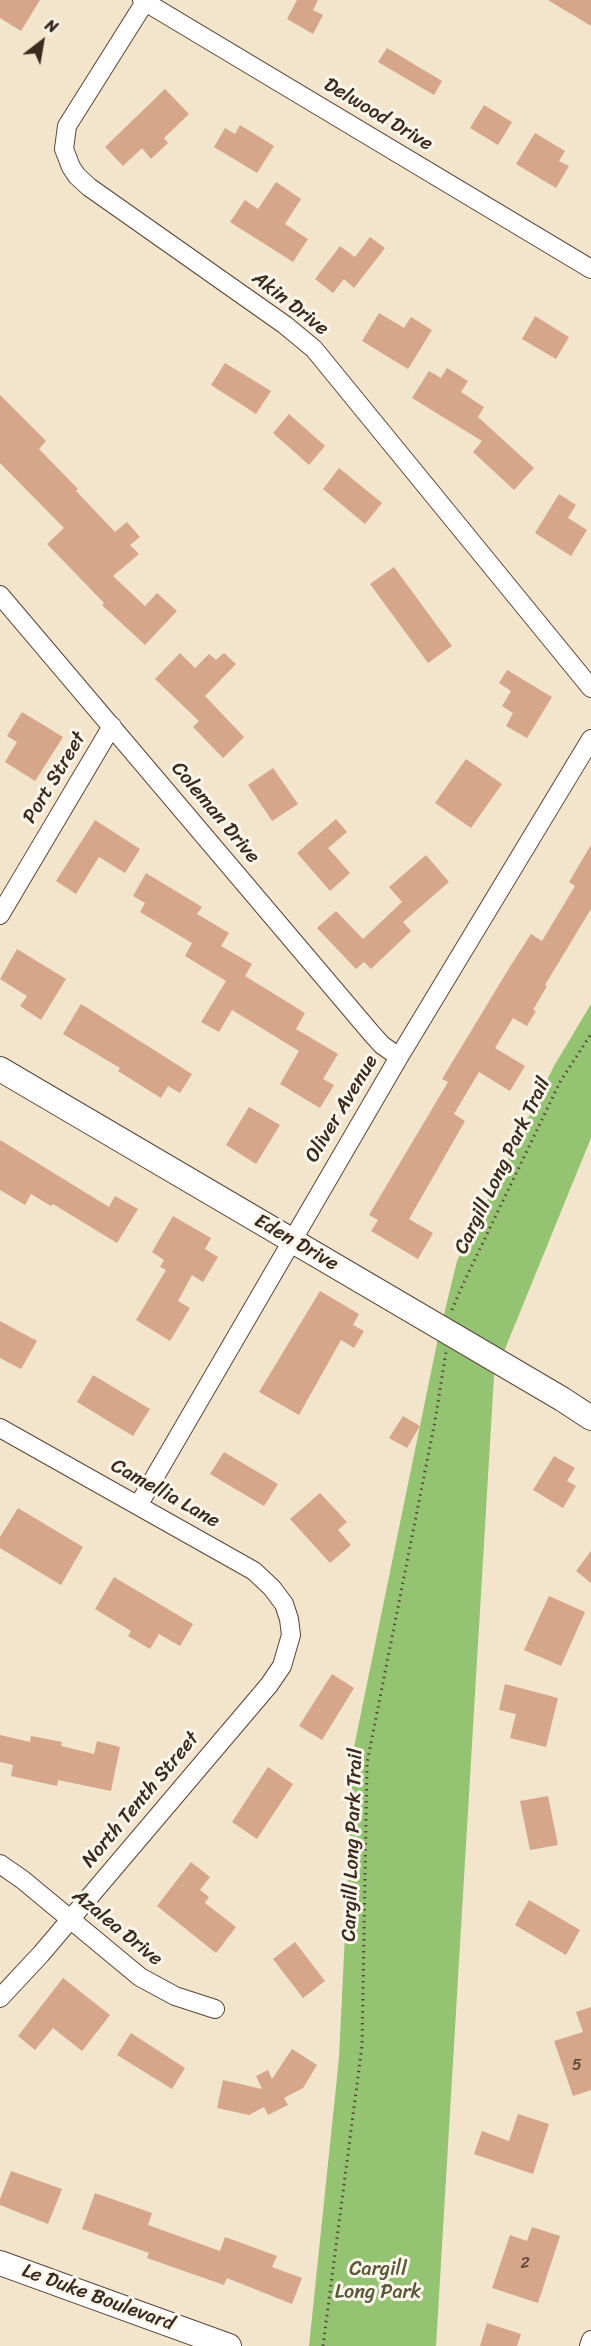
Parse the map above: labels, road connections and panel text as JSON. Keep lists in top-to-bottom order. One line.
{"streets":{"street":["Delwood Drive","Akin Drive","Port Street","Coleman Drive","Oliver Avenue","Eden Drive","Camellia Lane","North Tenth Street","Azalea Drive","Le Duke Boulevard"],"path":["Cargill Long Park Trail"]},"crossings":[["Delwood Drive","Akin Drive"],["Port Street","Coleman Drive"],["Coleman Drive","Oliver Avenue"],["Oliver Avenue","Eden Drive"],["Oliver Avenue","Camellia Lane"],["Camellia Lane","North Tenth Street"],["North Tenth Street","Azalea Drive"]],"parks":["Cargill Long Park"],"house_numbers":["5","2"],"north":"top right"}
